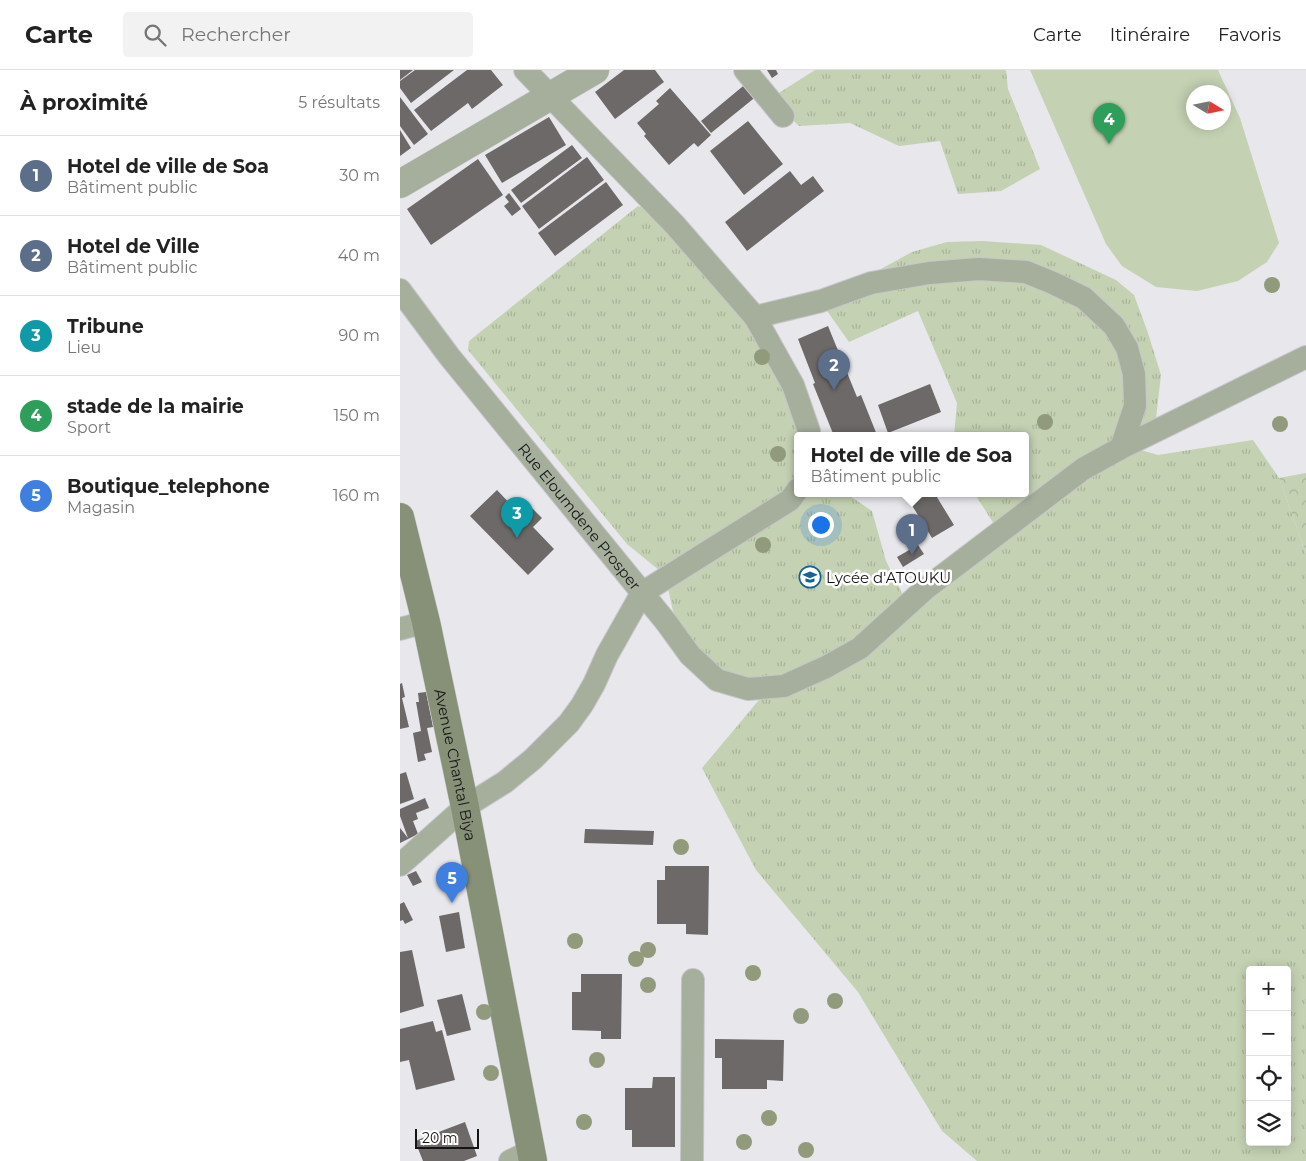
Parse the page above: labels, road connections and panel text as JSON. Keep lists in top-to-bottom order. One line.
{"streets":{"main road":["Avenue Chantal Biya"],"street":["Rue Eloumdene Prosper"]},"places":{"school or university":["Lycée d'ATOUKU"]},"scale_bar":"20 m","north":"right","page":{"header":"Carte","search":"Rechercher","nav":["Carte","Itinéraire","Favoris"],"heading":["À proximité","5 résultats"],"pins":["4","2","3","1","5"],"list":[{"mark":"1","name":"Hotel de ville de Soa","note":"Bâtiment public","value":"30 m"},{"mark":"2","name":"Hotel de Ville","note":"Bâtiment public","value":"40 m"},{"mark":"3","name":"Tribune","note":"Lieu","value":"90 m"},{"mark":"4","name":"stade de la mairie","note":"Sport","value":"150 m"},{"mark":"5","name":"Boutique_telephone","note":"Magasin","value":"160 m"}],"popup":["Hotel de ville de Soa","Bâtiment public"],"map_buttons":["+","−"],"scale":"20 m"}}
